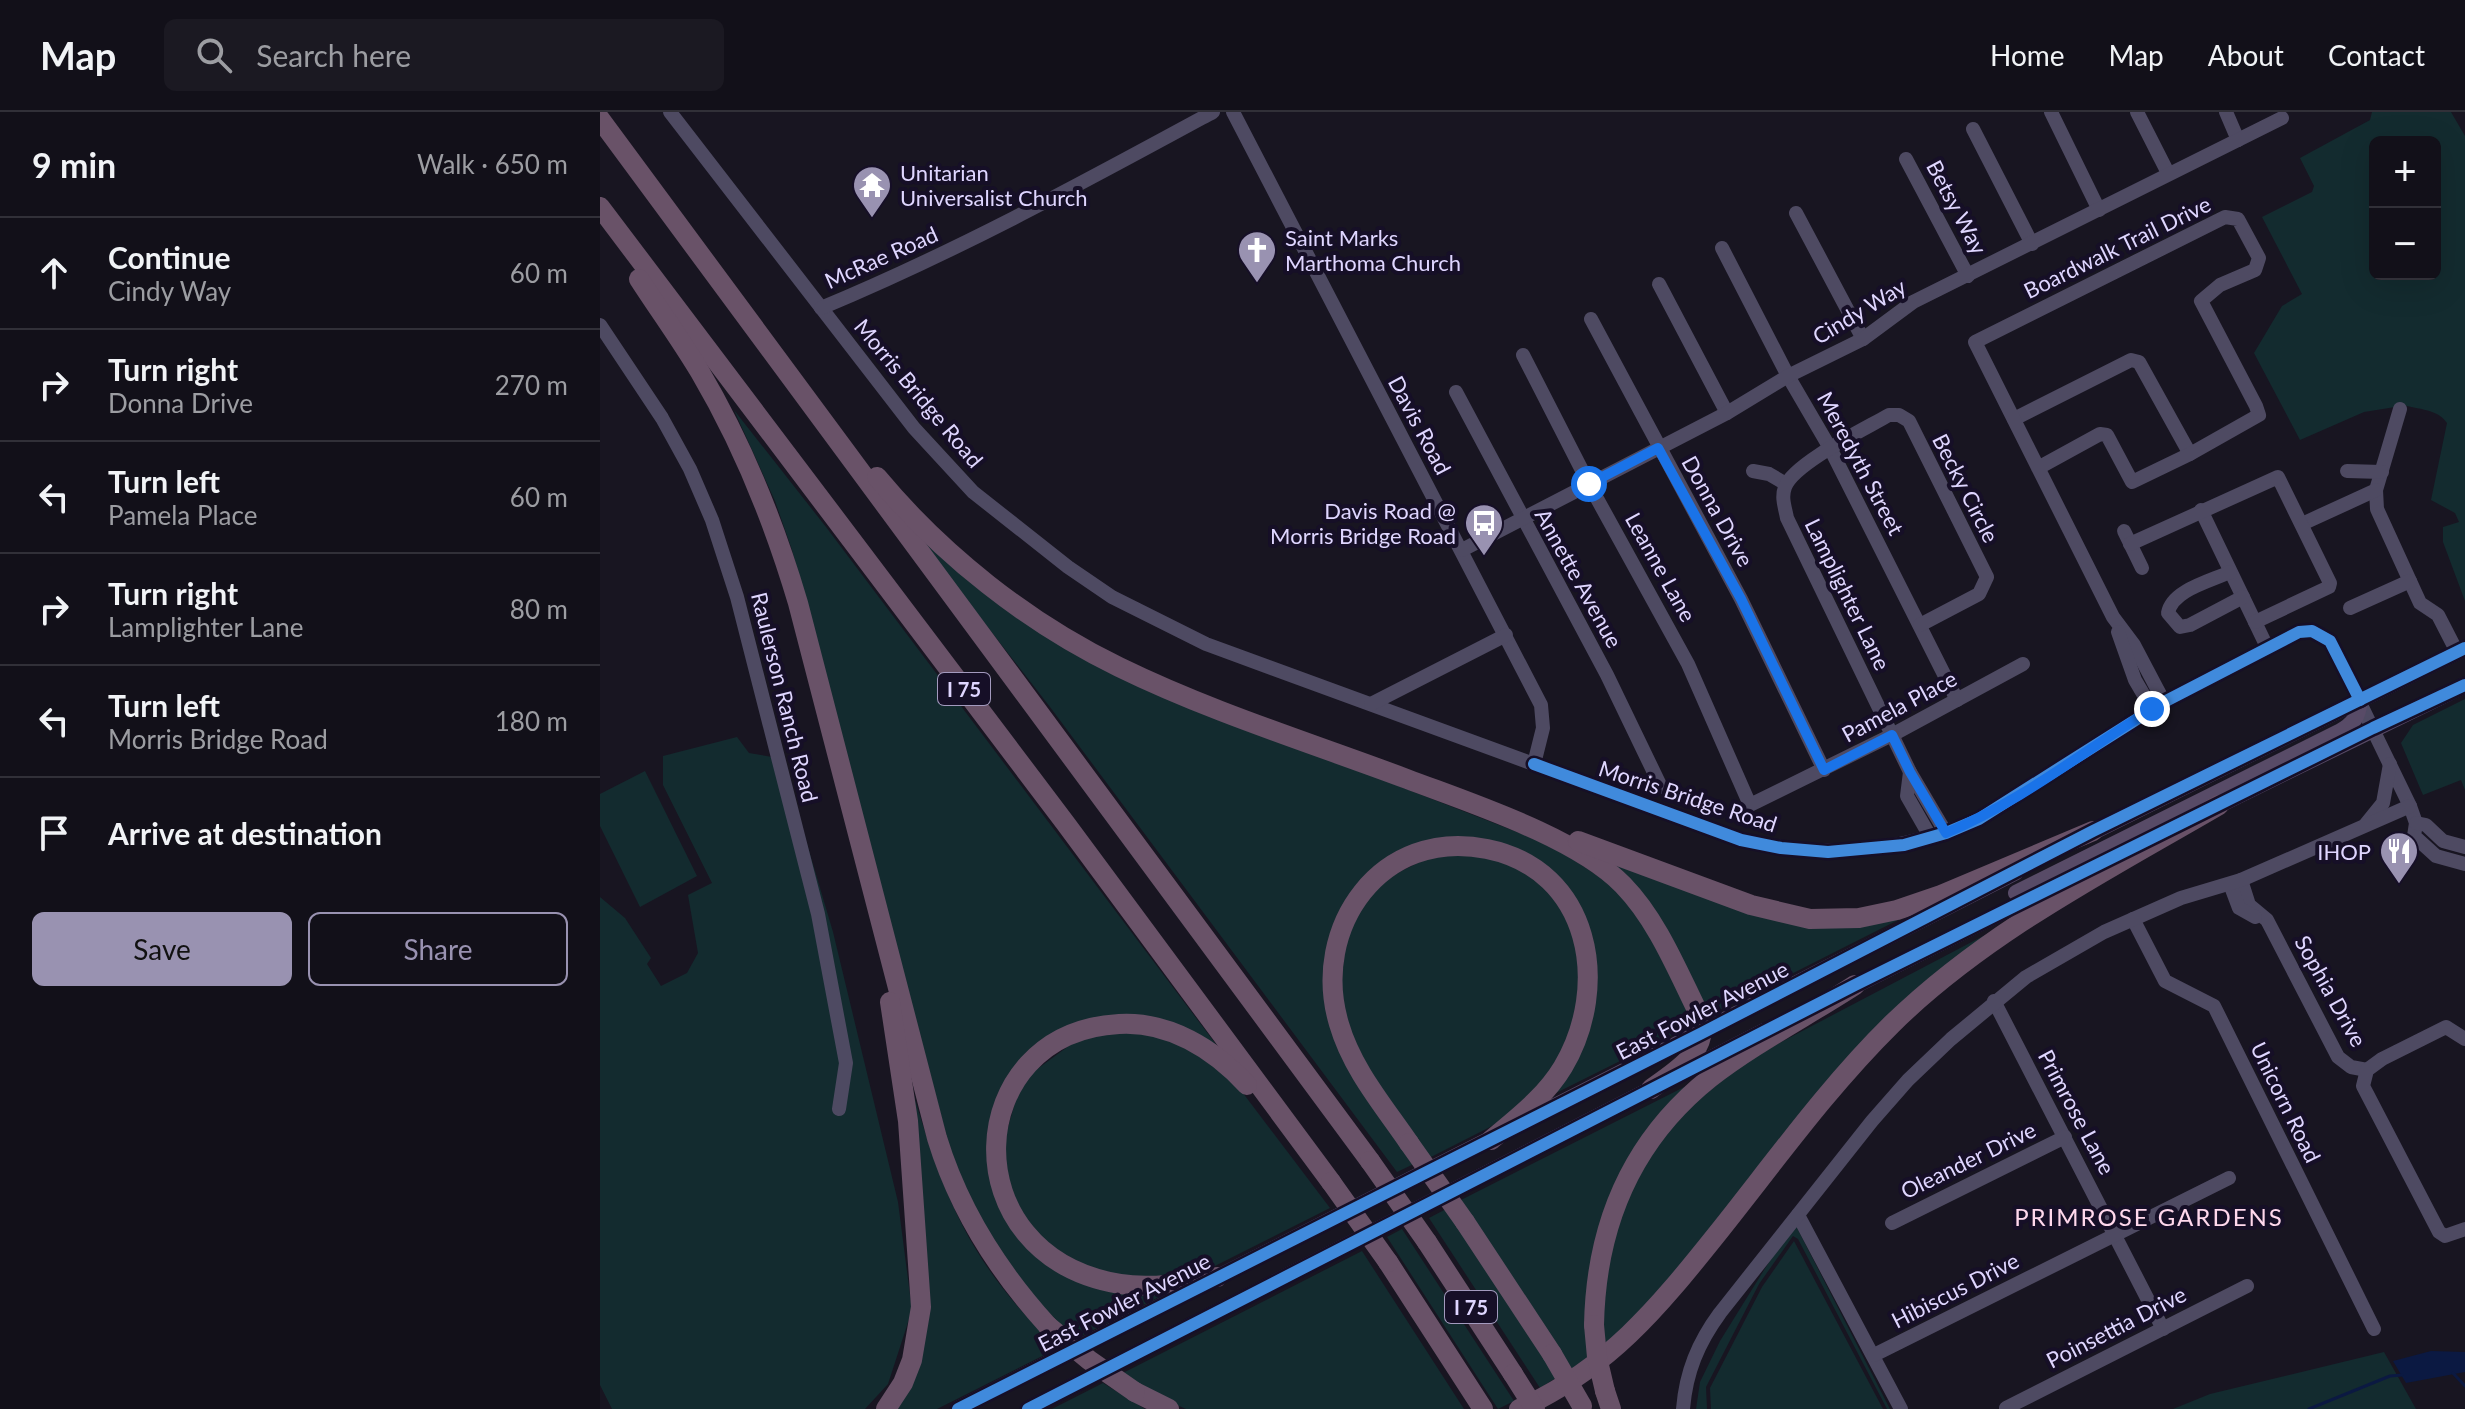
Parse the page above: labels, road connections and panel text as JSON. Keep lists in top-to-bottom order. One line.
{"streets":{"highway":["I 75"],"main road":["East Fowler Avenue"],"street":["Betsy Way","Boardwalk Trail Drive","McRae Road","Cindy Way","Morris Bridge Road","Davis Road","Meredyth Street","Becky Circle","Donna Drive","Leanne Lane","Annette Avenue","Lamplighter Lane","Raulerson Ranch Road","Pamela Place","Sophia Drive","Unicorn Road","Primrose Lane","Oleander Drive","Hibiscus Drive","Poinsettia Drive"]},"crossings":[["Betsy Way","Cindy Way"],["Boardwalk Trail Drive","Morris Bridge Road"],["McRae Road","Morris Bridge Road"],["Cindy Way","Davis Road"],["Cindy Way","Meredyth Street"],["Cindy Way","Donna Drive"],["Cindy Way","Leanne Lane"],["Cindy Way","Annette Avenue"],["Morris Bridge Road","Davis Road"],["Morris Bridge Road","Lamplighter Lane"],["Morris Bridge Road","East Fowler Avenue"],["Meredyth Street","Becky Circle"],["Meredyth Street","Pamela Place"],["Donna Drive","Pamela Place"],["Leanne Lane","Pamela Place"],["Lamplighter Lane","Pamela Place"],["Primrose Lane","Oleander Drive"],["Primrose Lane","Hibiscus Drive"],["Primrose Lane","Poinsettia Drive"]],"districts":["PRIMROSE GARDENS"],"places":{"temple":["Unitarian Universalist Church"],"church":["Saint Marks Marthoma Church"],"bus stop":["Davis Road @ Morris Bridge Road"],"restaurant":["IHOP"]},"page":{"header":"Map","search":"Search here","nav":["Home","Map","About","Contact"],"heading":["9 min","Walk · 650 m"],"map_buttons":["+","−"],"list":[["Continue","Cindy Way","60 m"],["Turn right","Donna Drive","270 m"],["Turn left","Pamela Place","60 m"],["Turn right","Lamplighter Lane","80 m"],["Turn left","Morris Bridge Road","180 m"],"Arrive at destination"],"buttons":["Save","Share"]}}
